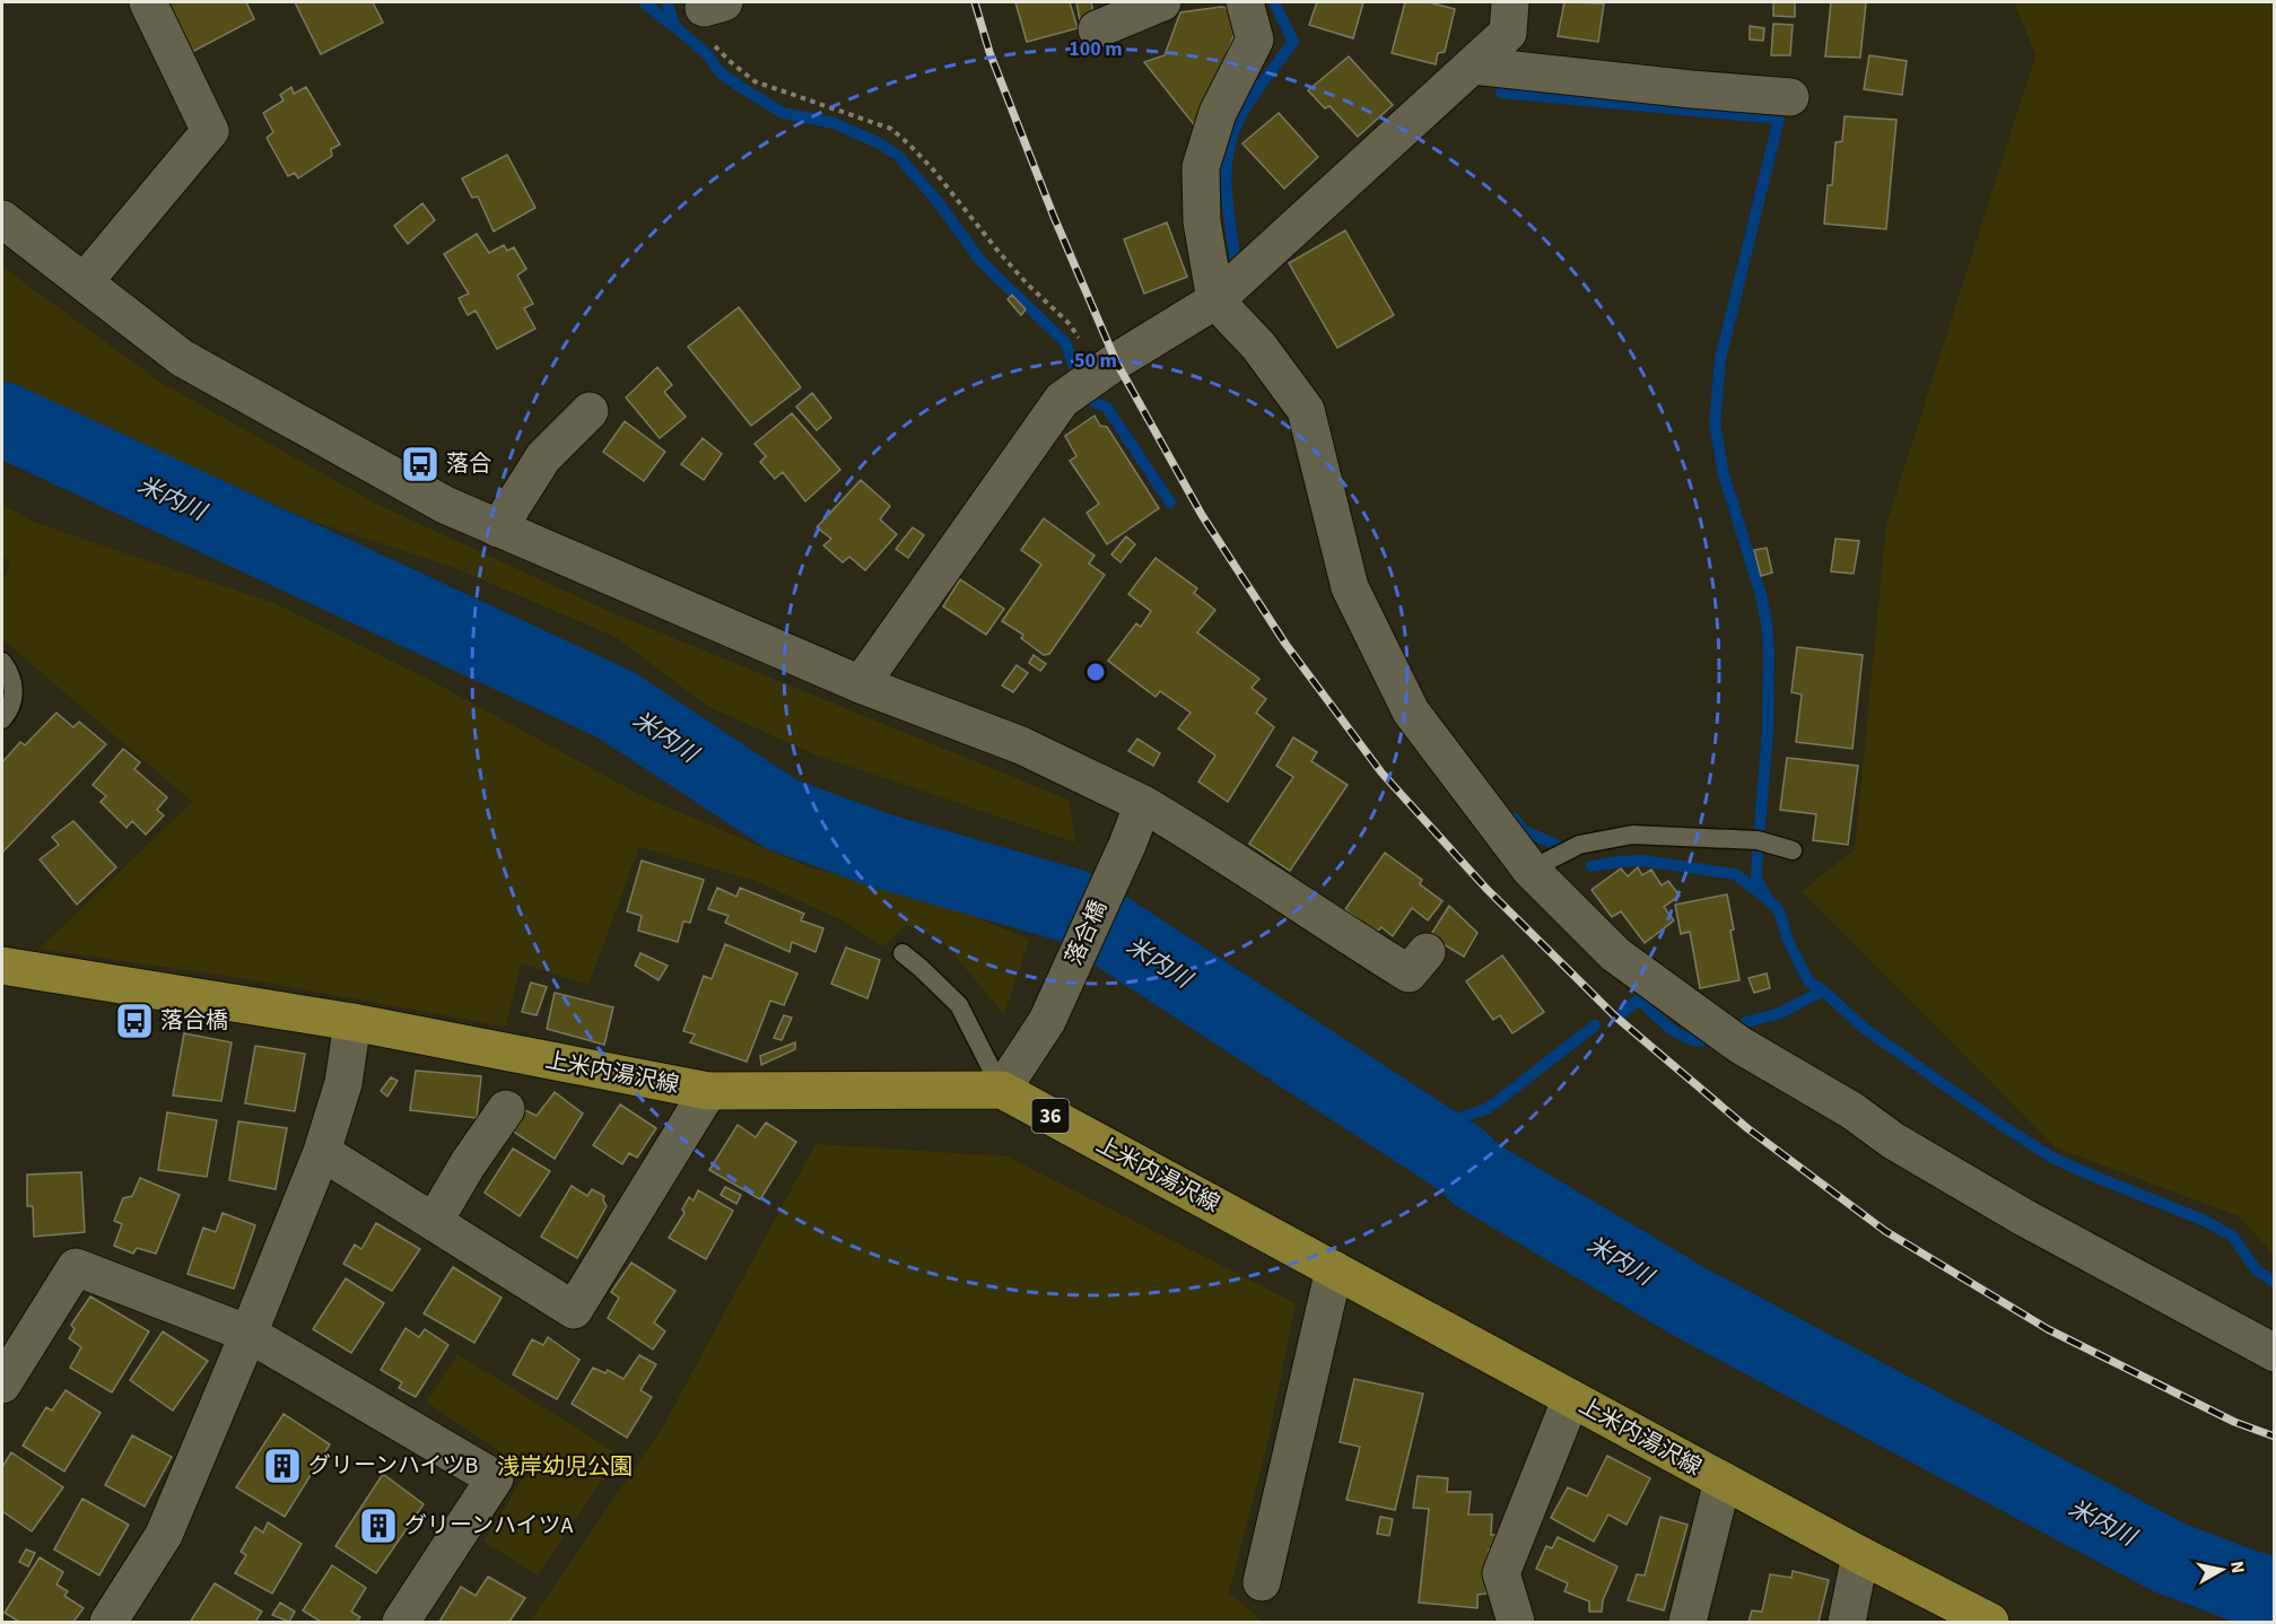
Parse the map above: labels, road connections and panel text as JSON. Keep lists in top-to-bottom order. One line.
{"streets":{"main road":["上米内湯沢線","36"],"street":["落合橋"]},"crossings":[["落合橋","上米内湯沢線"]],"water":["米内川"],"parks":["浅岸幼児公園"],"places":{"bus stop":["落合","落合橋"],"building":["グリーンハイツB","グリーンハイツA"]},"north":"right","rings":["100 m","50 m"]}
